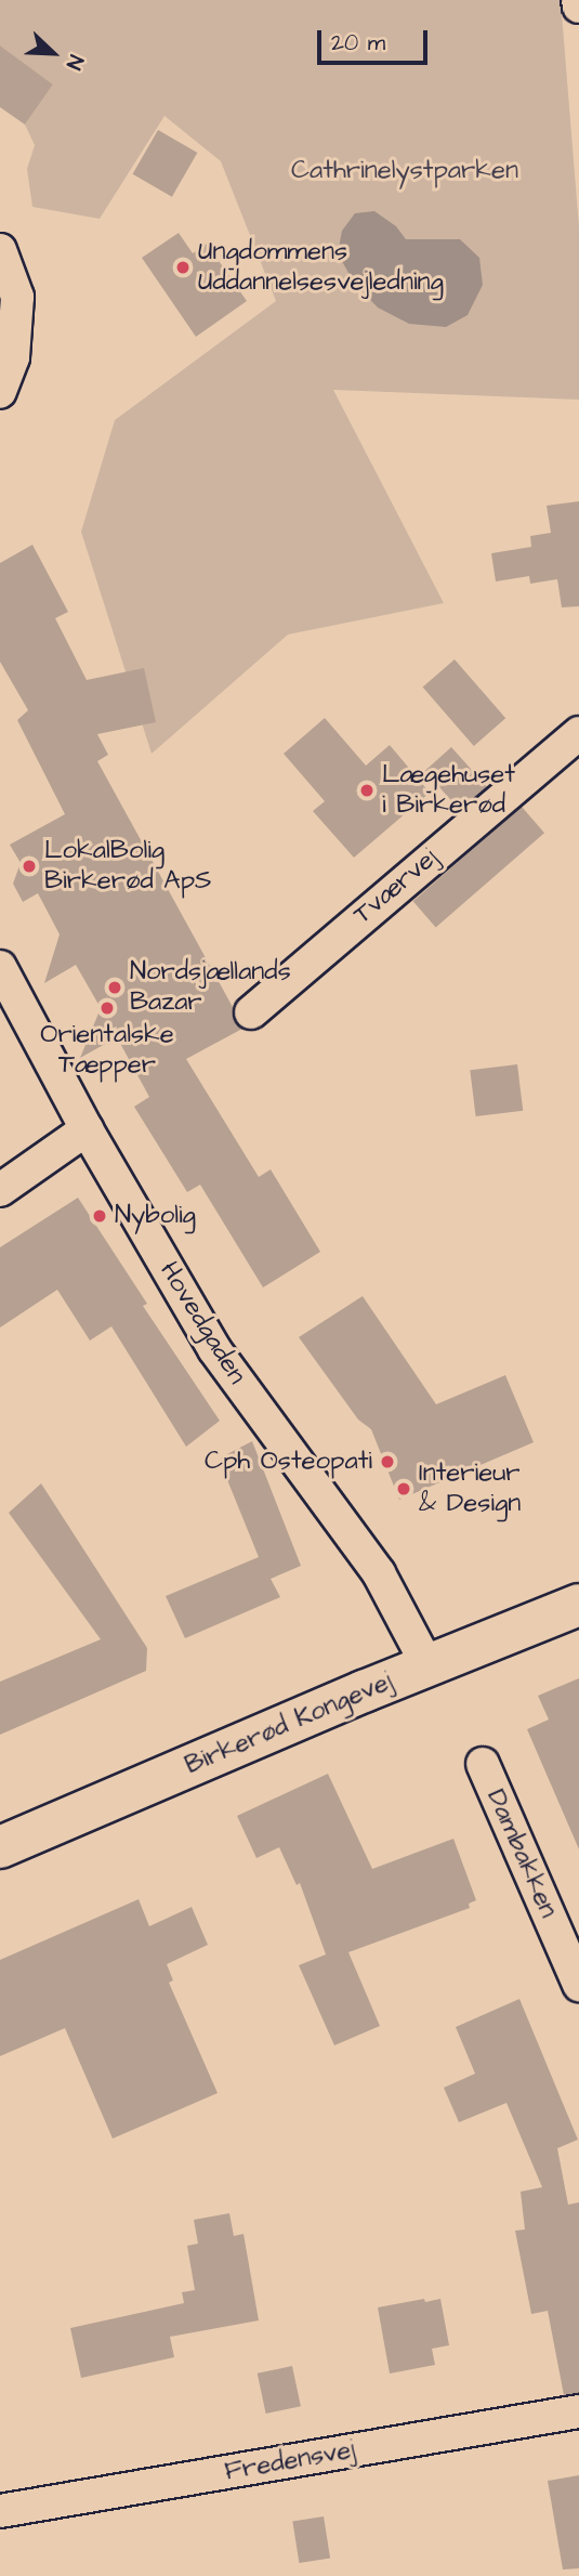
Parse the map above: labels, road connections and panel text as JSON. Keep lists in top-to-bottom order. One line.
{"streets":{"main road":["Birkerød Kongevej"],"street":["Tværvej","Hovedgaden","Dambakken","Fredensvej"]},"crossings":[["Hovedgaden","Birkerød Kongevej"]],"parks":["Cathrinelystparken"],"places":["Ungdommens Uddannelsesvejledning","Lægehuset i Birkerød","LokalBolig Birkerød ApS","Nordsjællands Bazar","Orientalske Tæpper","Nybolig","Cph Osteopati","Interieur & Design"],"scale_bar":"20 m","north":"bottom right"}
